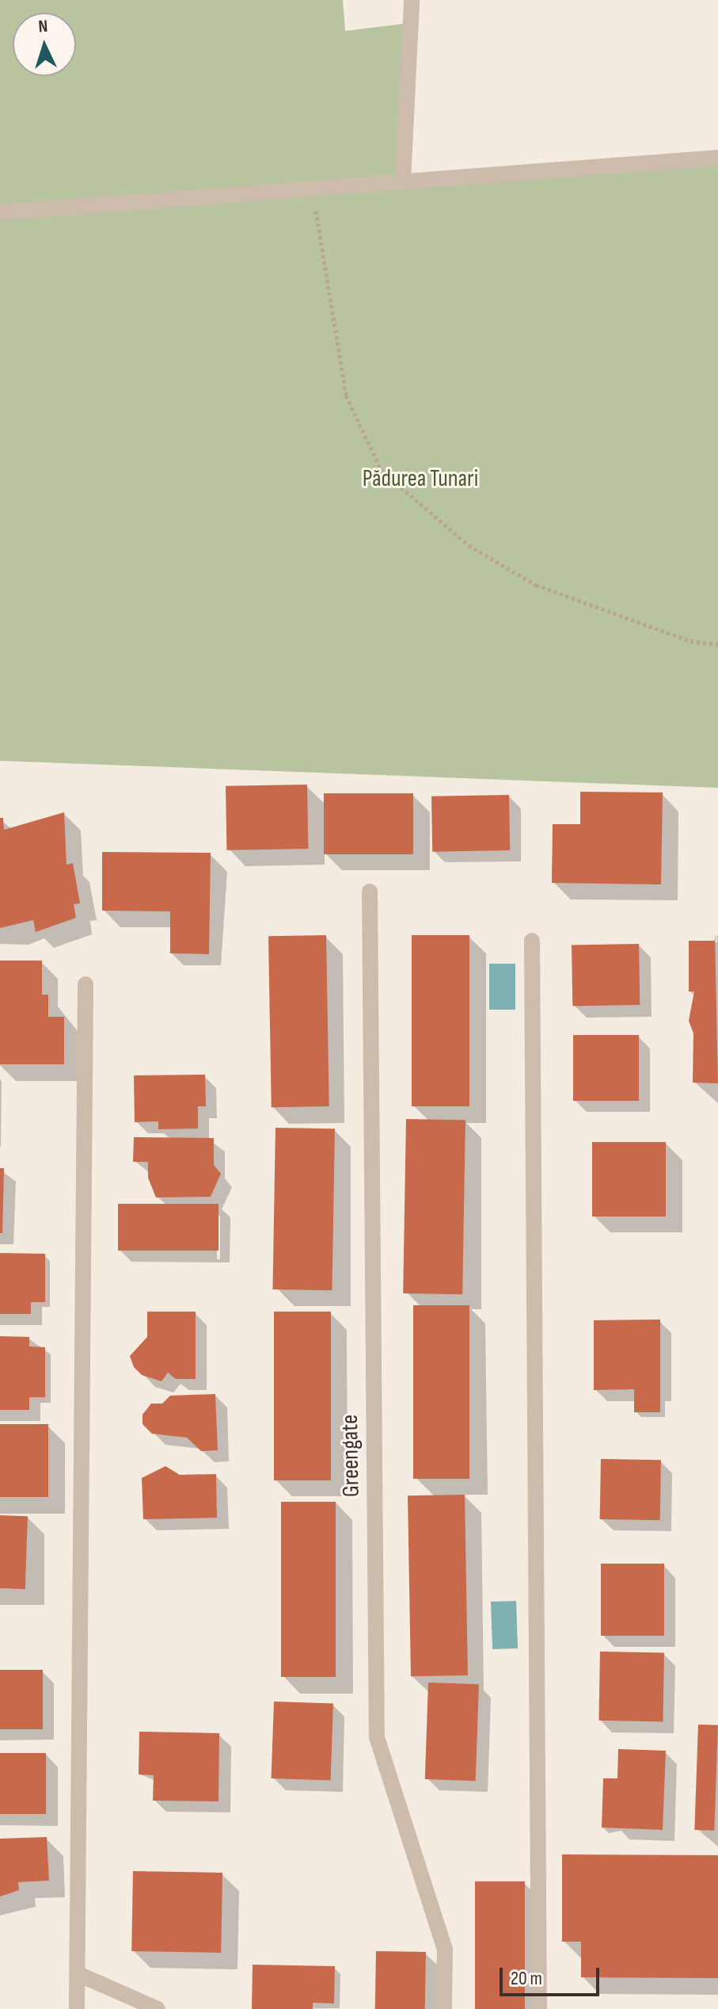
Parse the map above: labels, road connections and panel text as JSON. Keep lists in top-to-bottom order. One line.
{"streets":{"street":["Greengate"]},"parks":["Pădurea Tunari"],"scale_bar":"20 m","north":"top"}
